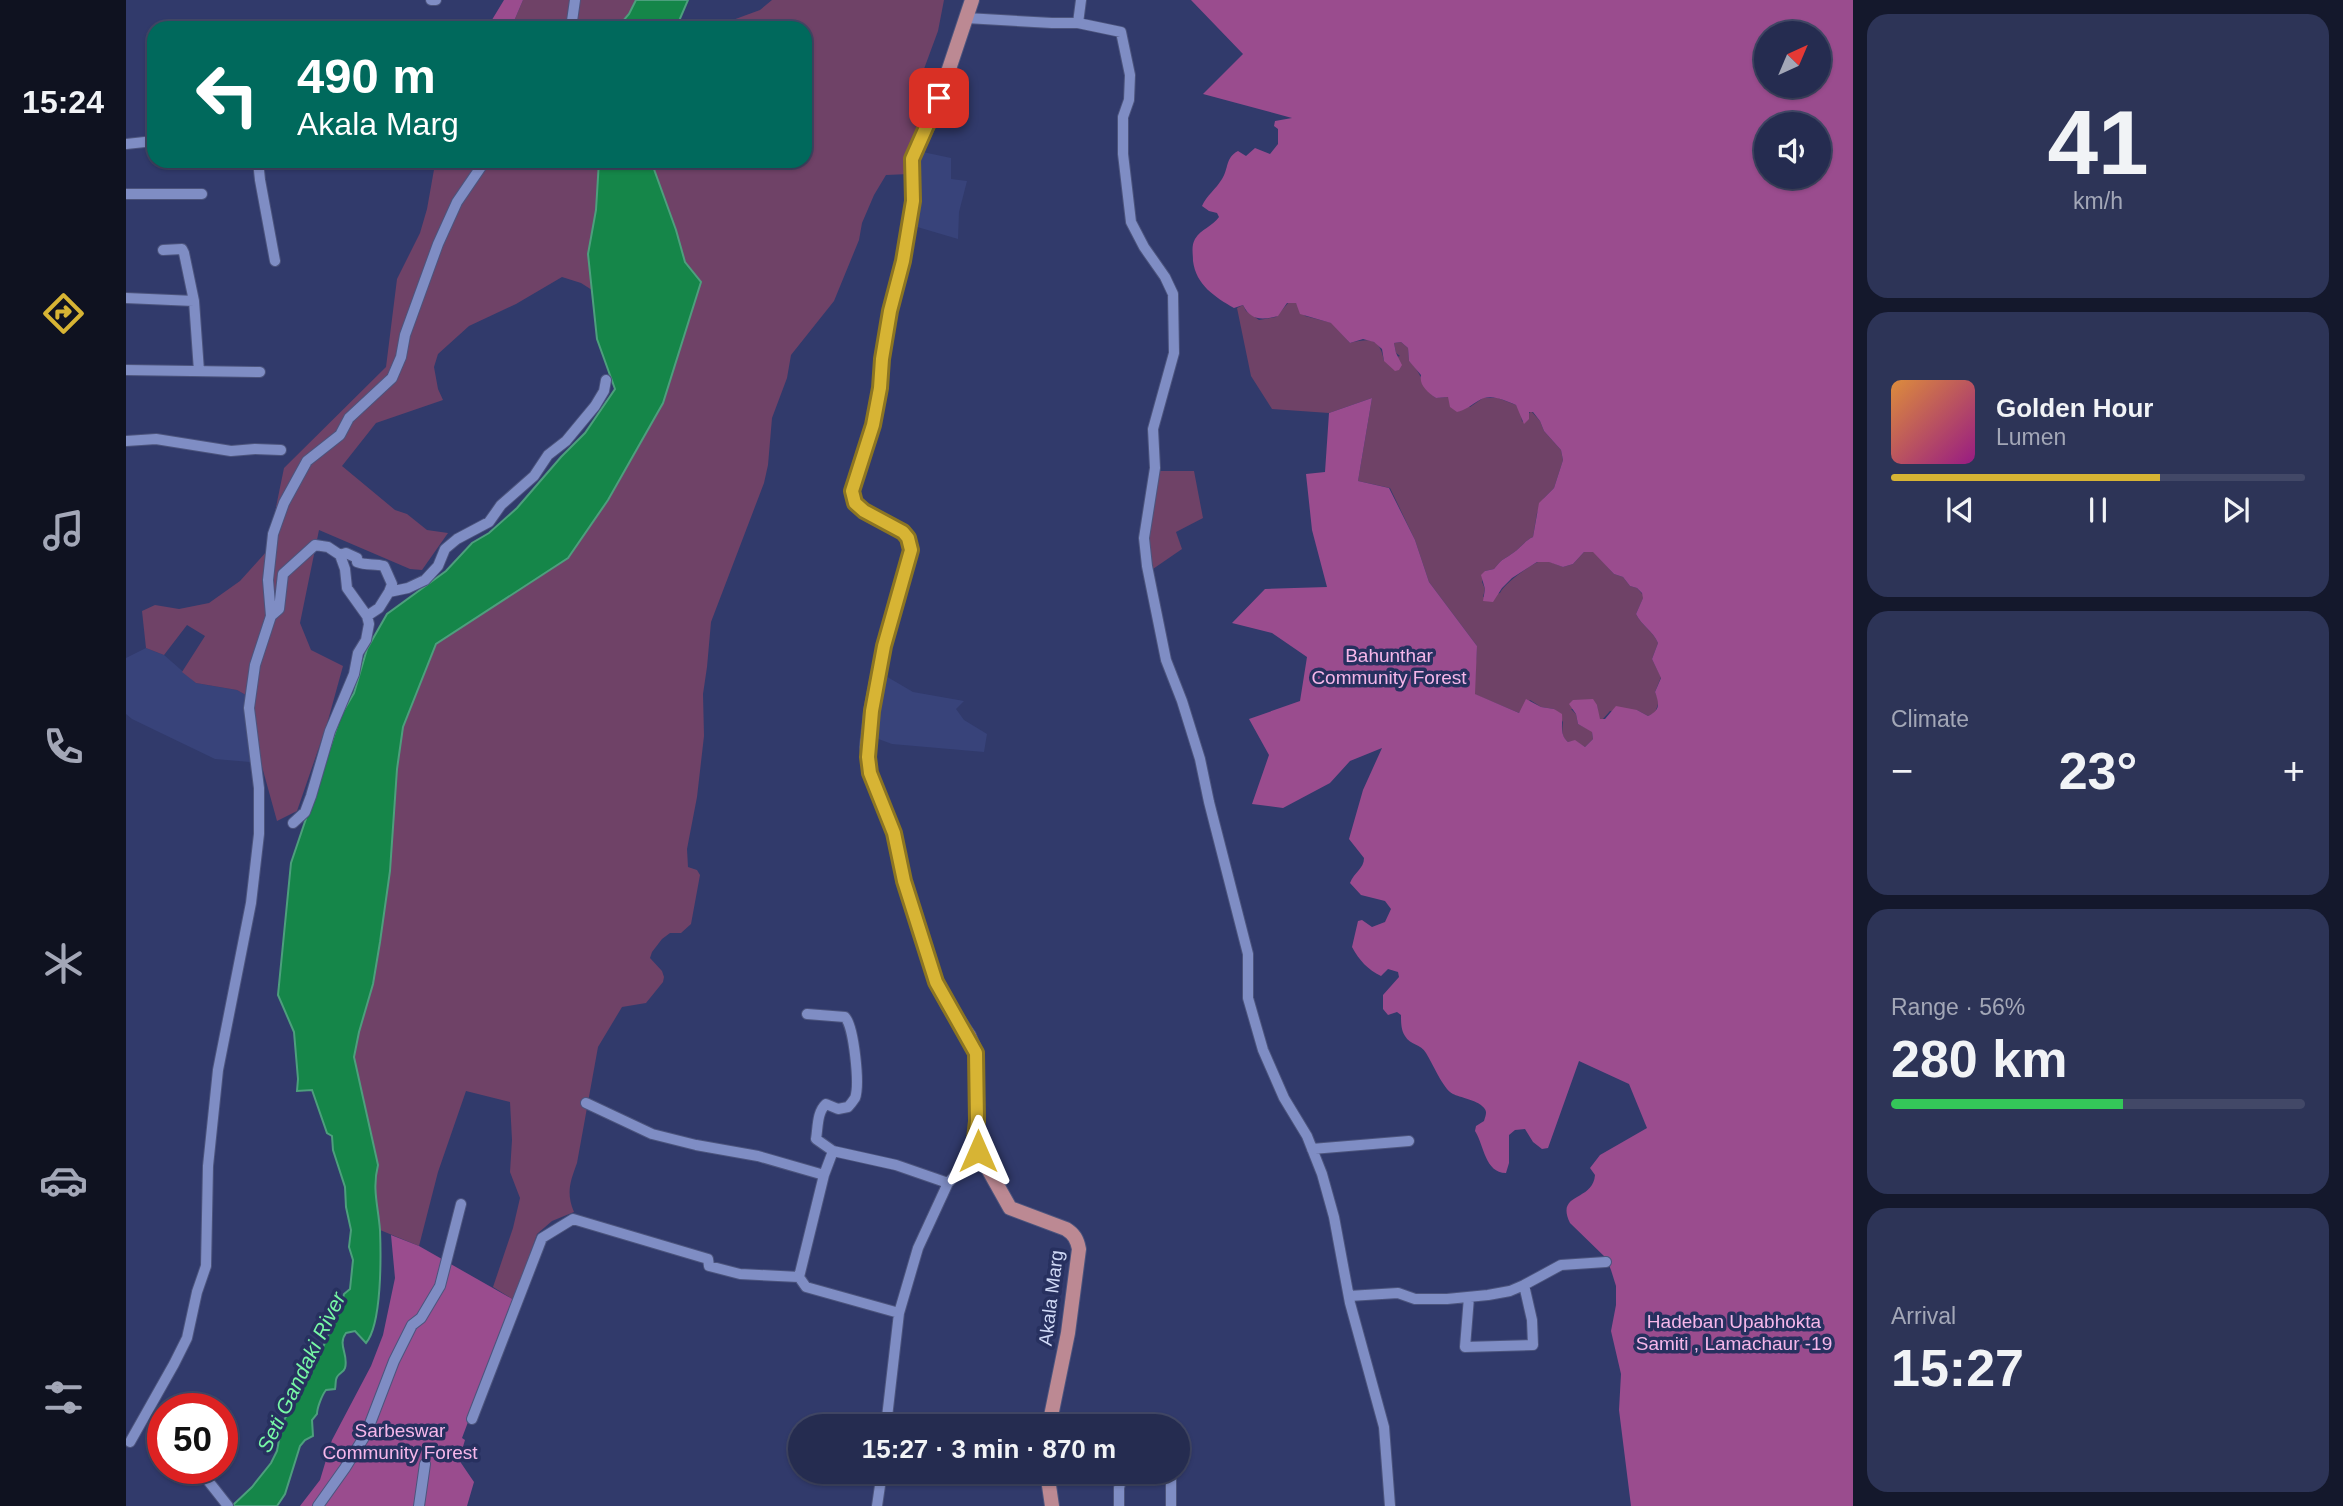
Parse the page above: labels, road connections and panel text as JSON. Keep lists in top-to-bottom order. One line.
{"streets":{"main road":["Akala Marg"]},"water":["Seti Gandaki River"],"parks":["Bahunthar Community Forest","Hadeban Upabhokta Samiti , Lamachaur -19","Sarbeswar Community Forest"],"north":"top right","page":{"tabs":"15:24","tile":[["41","km/h"],"Climate",["Range · 56%","280 km"],["Arrival","15:27"]],"turn":["490 m","Akala Marg"],"song":["Golden Hour","Lumen"],"heat":["−","23°","+"],"limit":"50","trip":"15:27 · 3 min · 870 m"}}
